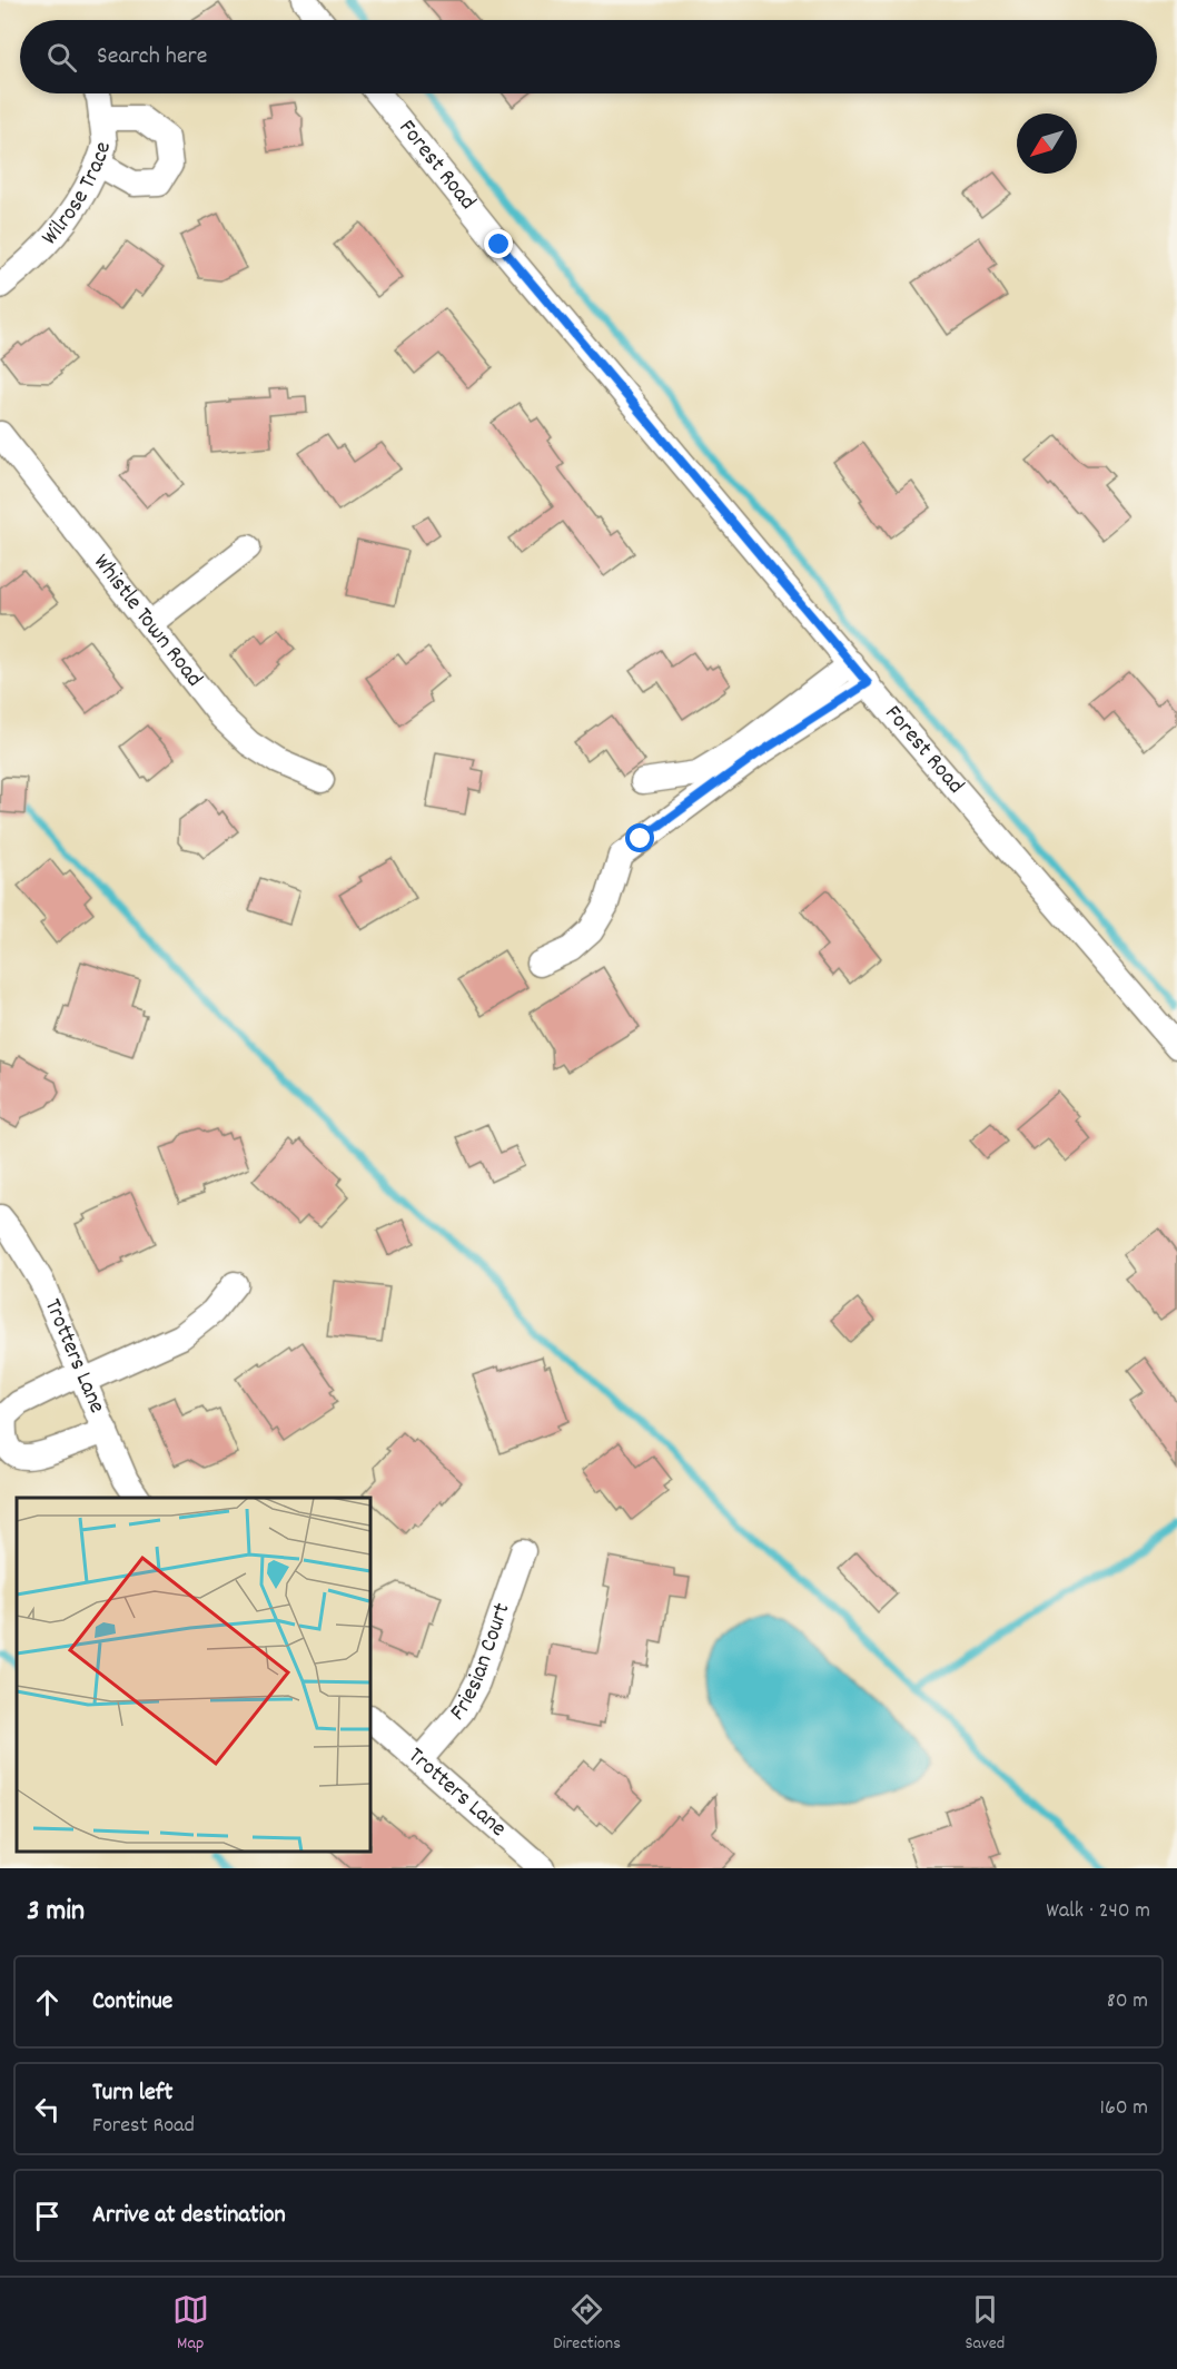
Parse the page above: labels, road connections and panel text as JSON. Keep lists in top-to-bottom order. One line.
{"streets":{"street":["Forest Road","Wilrose Trace","Whistle Town Road","Trotters Lane","Friesian Court"]},"crossings":[["Trotters Lane","Friesian Court"]],"north":"bottom left","page":{"search":"Search here","heading":["3 min","Walk · 240 m"],"list":[["Continue","80 m"],["Turn left","Forest Road","160 m"],"Arrive at destination"],"nav":["Map","Directions","Saved"]}}
